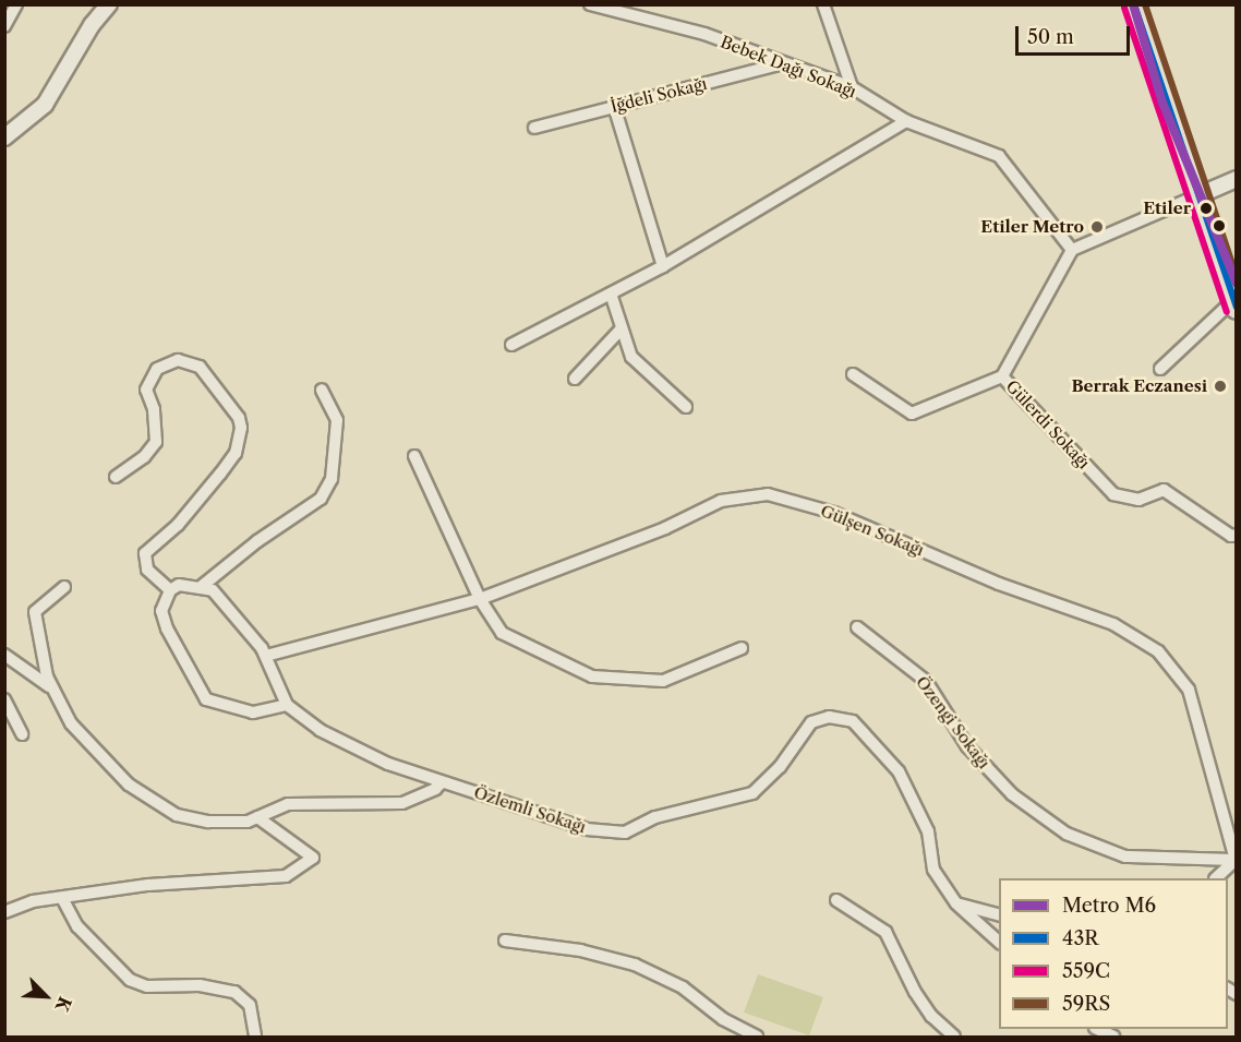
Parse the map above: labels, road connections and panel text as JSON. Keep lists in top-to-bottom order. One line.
{"streets":{"street":["Bebek Dağı Sokağı","İğdeli Sokağı","Gülerdi Sokağı","Gülşen Sokağı","Özengi Sokağı","Özlemli Sokağı"]},"crossings":[["Bebek Dağı Sokağı","İğdeli Sokağı"],["Gülşen Sokağı","Özengi Sokağı"]],"places":["Etiler","Etiler Metro","Berrak Eczanesi"],"lines":["metro line M6","transit line 43R","transit line 59RS","transit line 559C"],"legend":["Metro M6","43R","559C","59RS"],"scale_bar":"50 m","north":"bottom right"}
